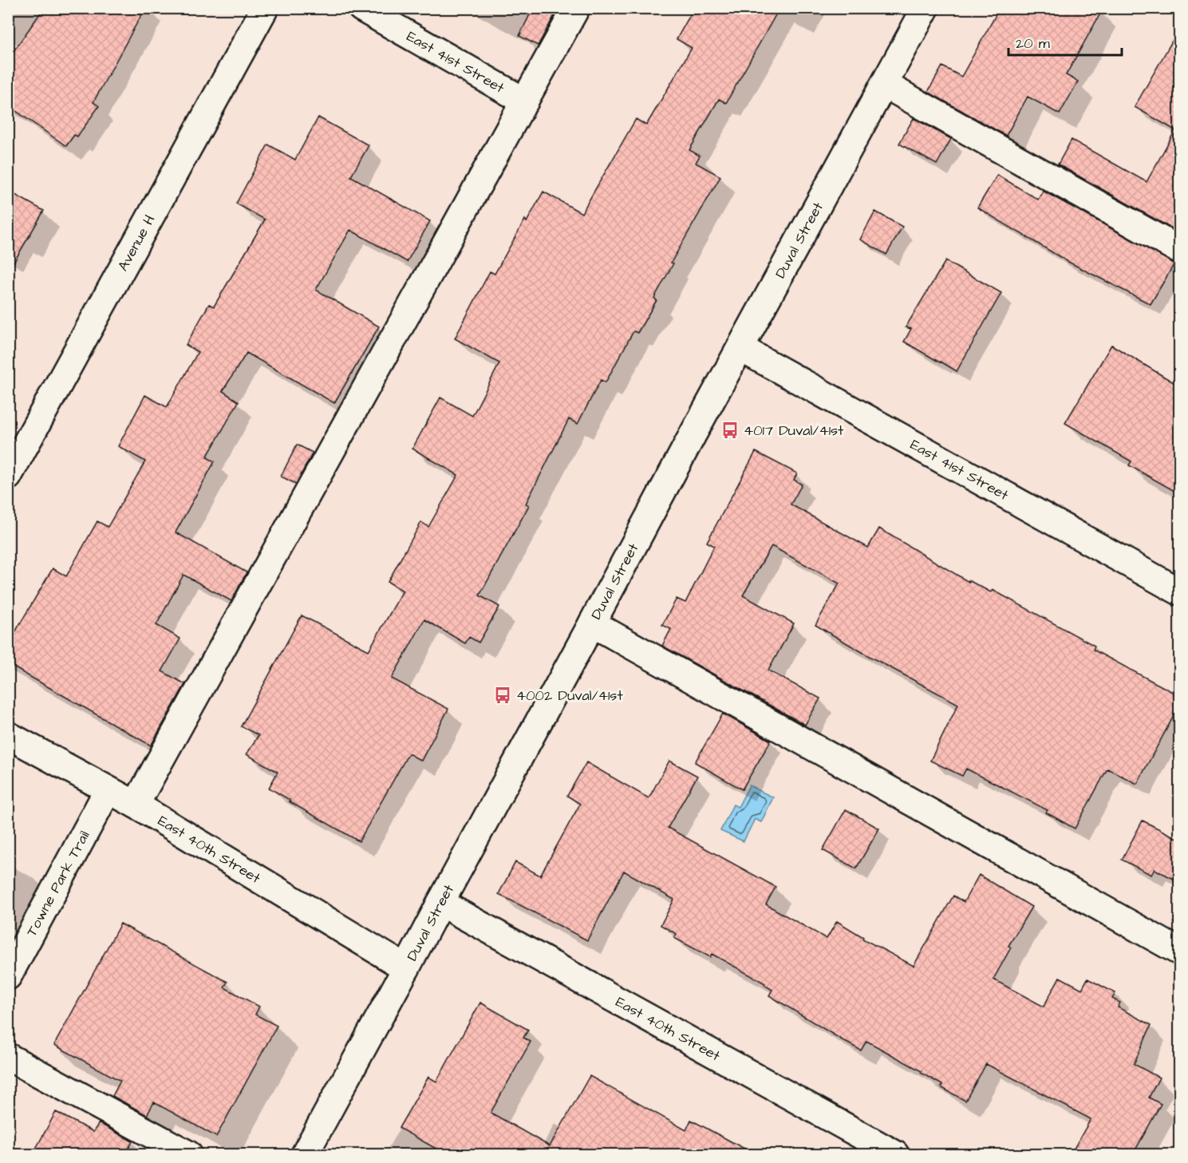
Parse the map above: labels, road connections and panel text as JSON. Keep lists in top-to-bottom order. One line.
{"streets":{"street":["East 41st Street","Duval Street","Avenue H","East 40th Street","Towne Park Trail"]},"crossings":[["East 41st Street","Duval Street"],["Duval Street","East 40th Street"],["East 40th Street","Towne Park Trail"]],"places":{"bus stop":["4017 Duval/41st","4002 Duval/41st"]},"scale_bar":"20 m"}
